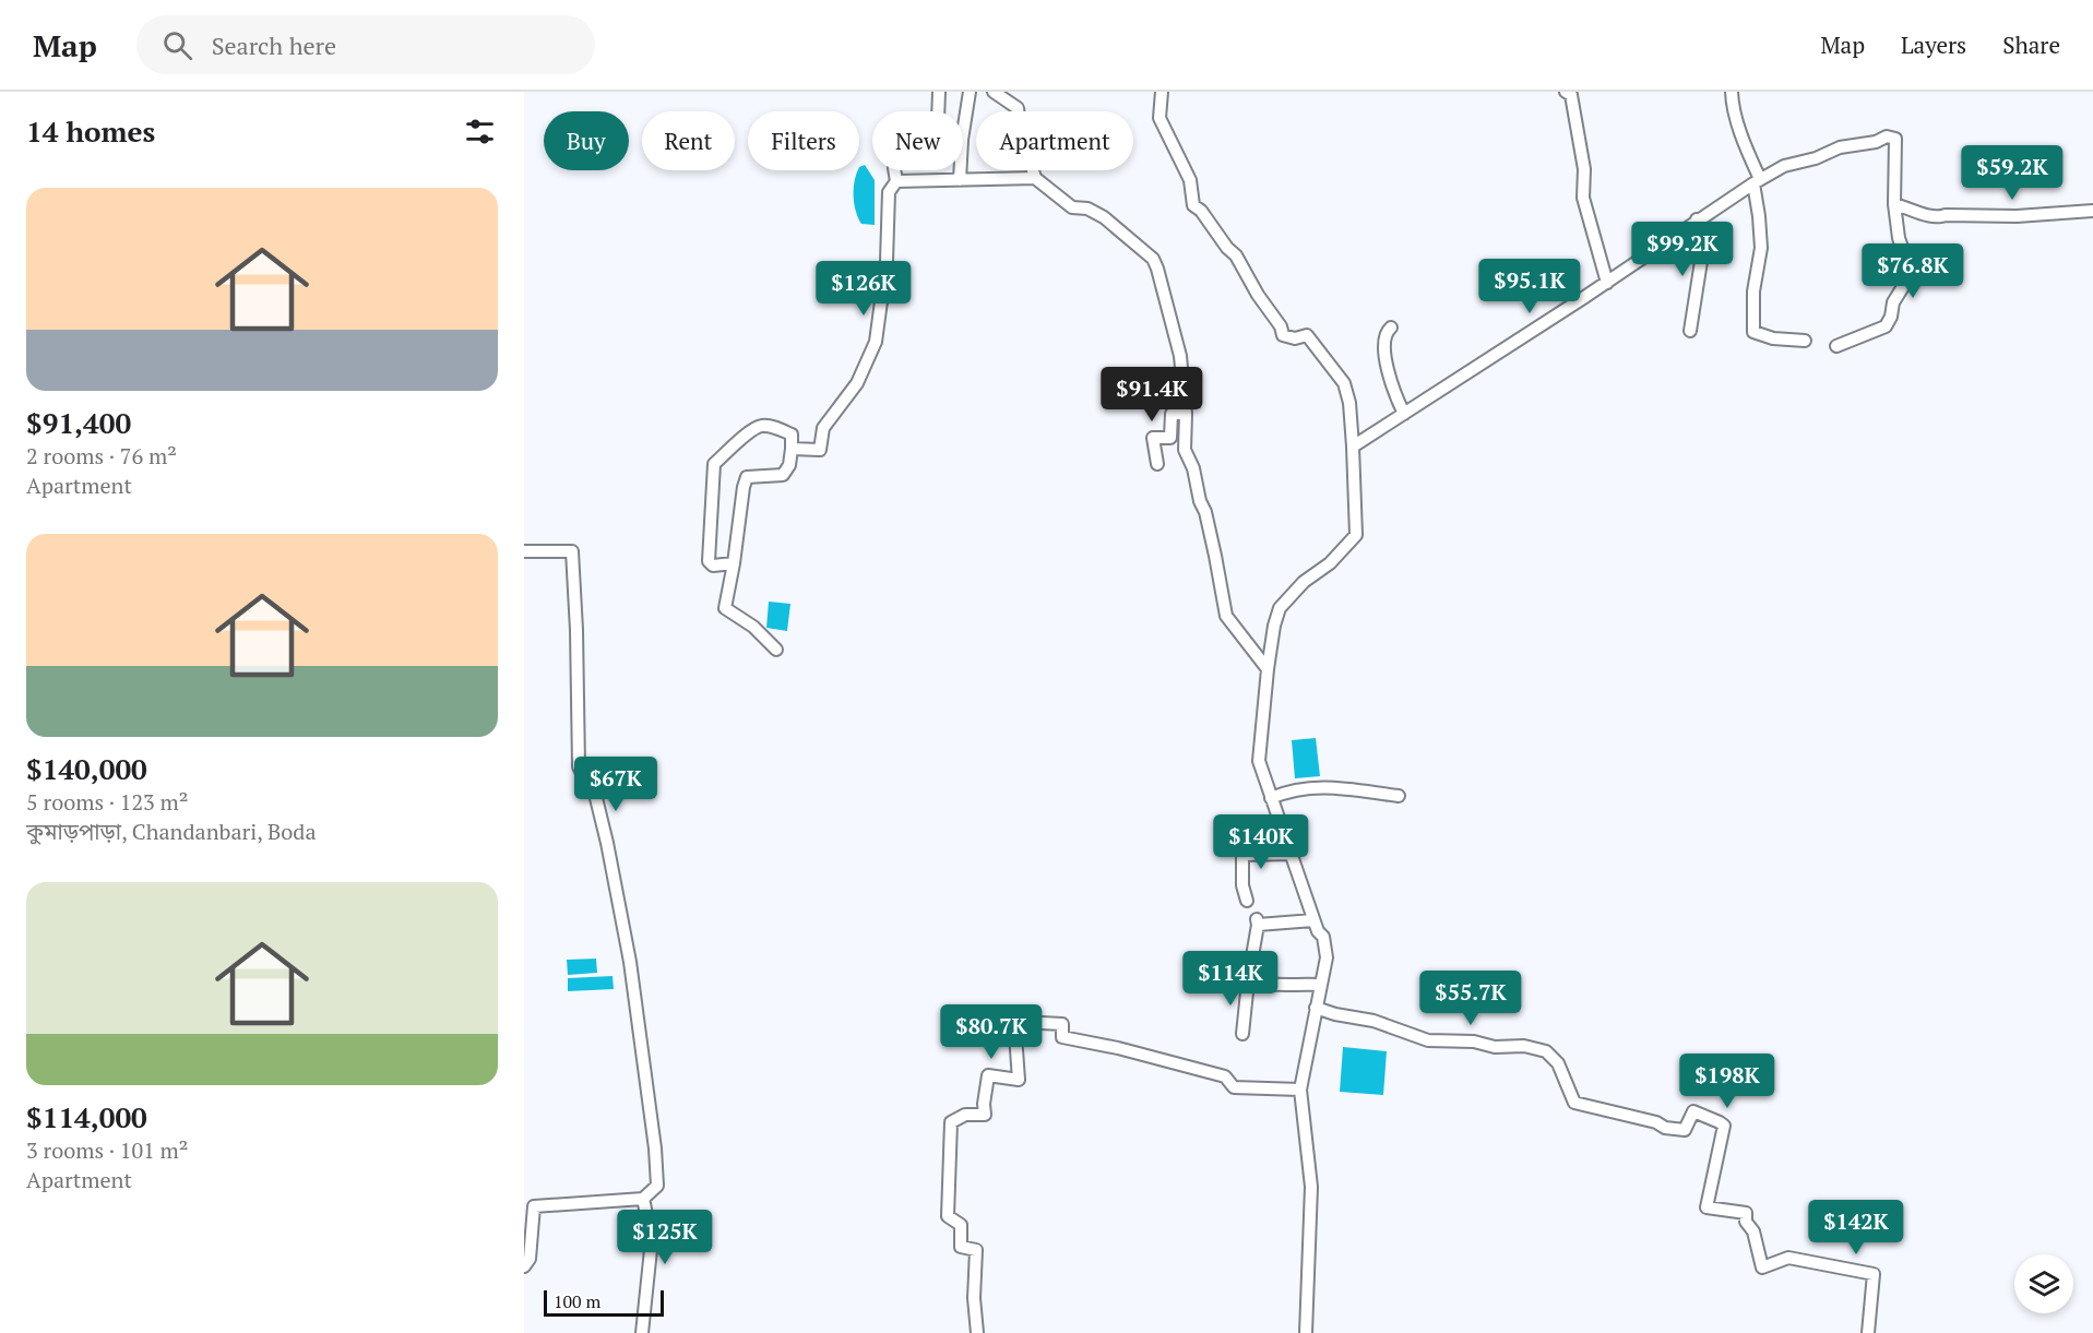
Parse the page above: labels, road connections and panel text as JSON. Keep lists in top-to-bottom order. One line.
{"scale_bar":"100 m","page":{"header":"Map","search":"Search here","nav":["Map","Layers","Share"],"heading":"14 homes","chip":["Buy","Rent","Filters","New","Apartment"],"price":["$59.2K","$99.2K","$76.8K","$95.1K","$126K","$91.4K","$67K","$140K","$114K","$55.7K","$80.7K","$198K","$142K","$125K"],"list":[{"name":"$91,400","note":"2 rooms · 76 m² · Apartment"},{"name":"$140,000","note":"5 rooms · 123 m² · কুমাড়পাড়া, Chandanbari, Boda"},{"name":"$114,000","note":"3 rooms · 101 m² · Apartment"}],"scale":"100 m"}}
